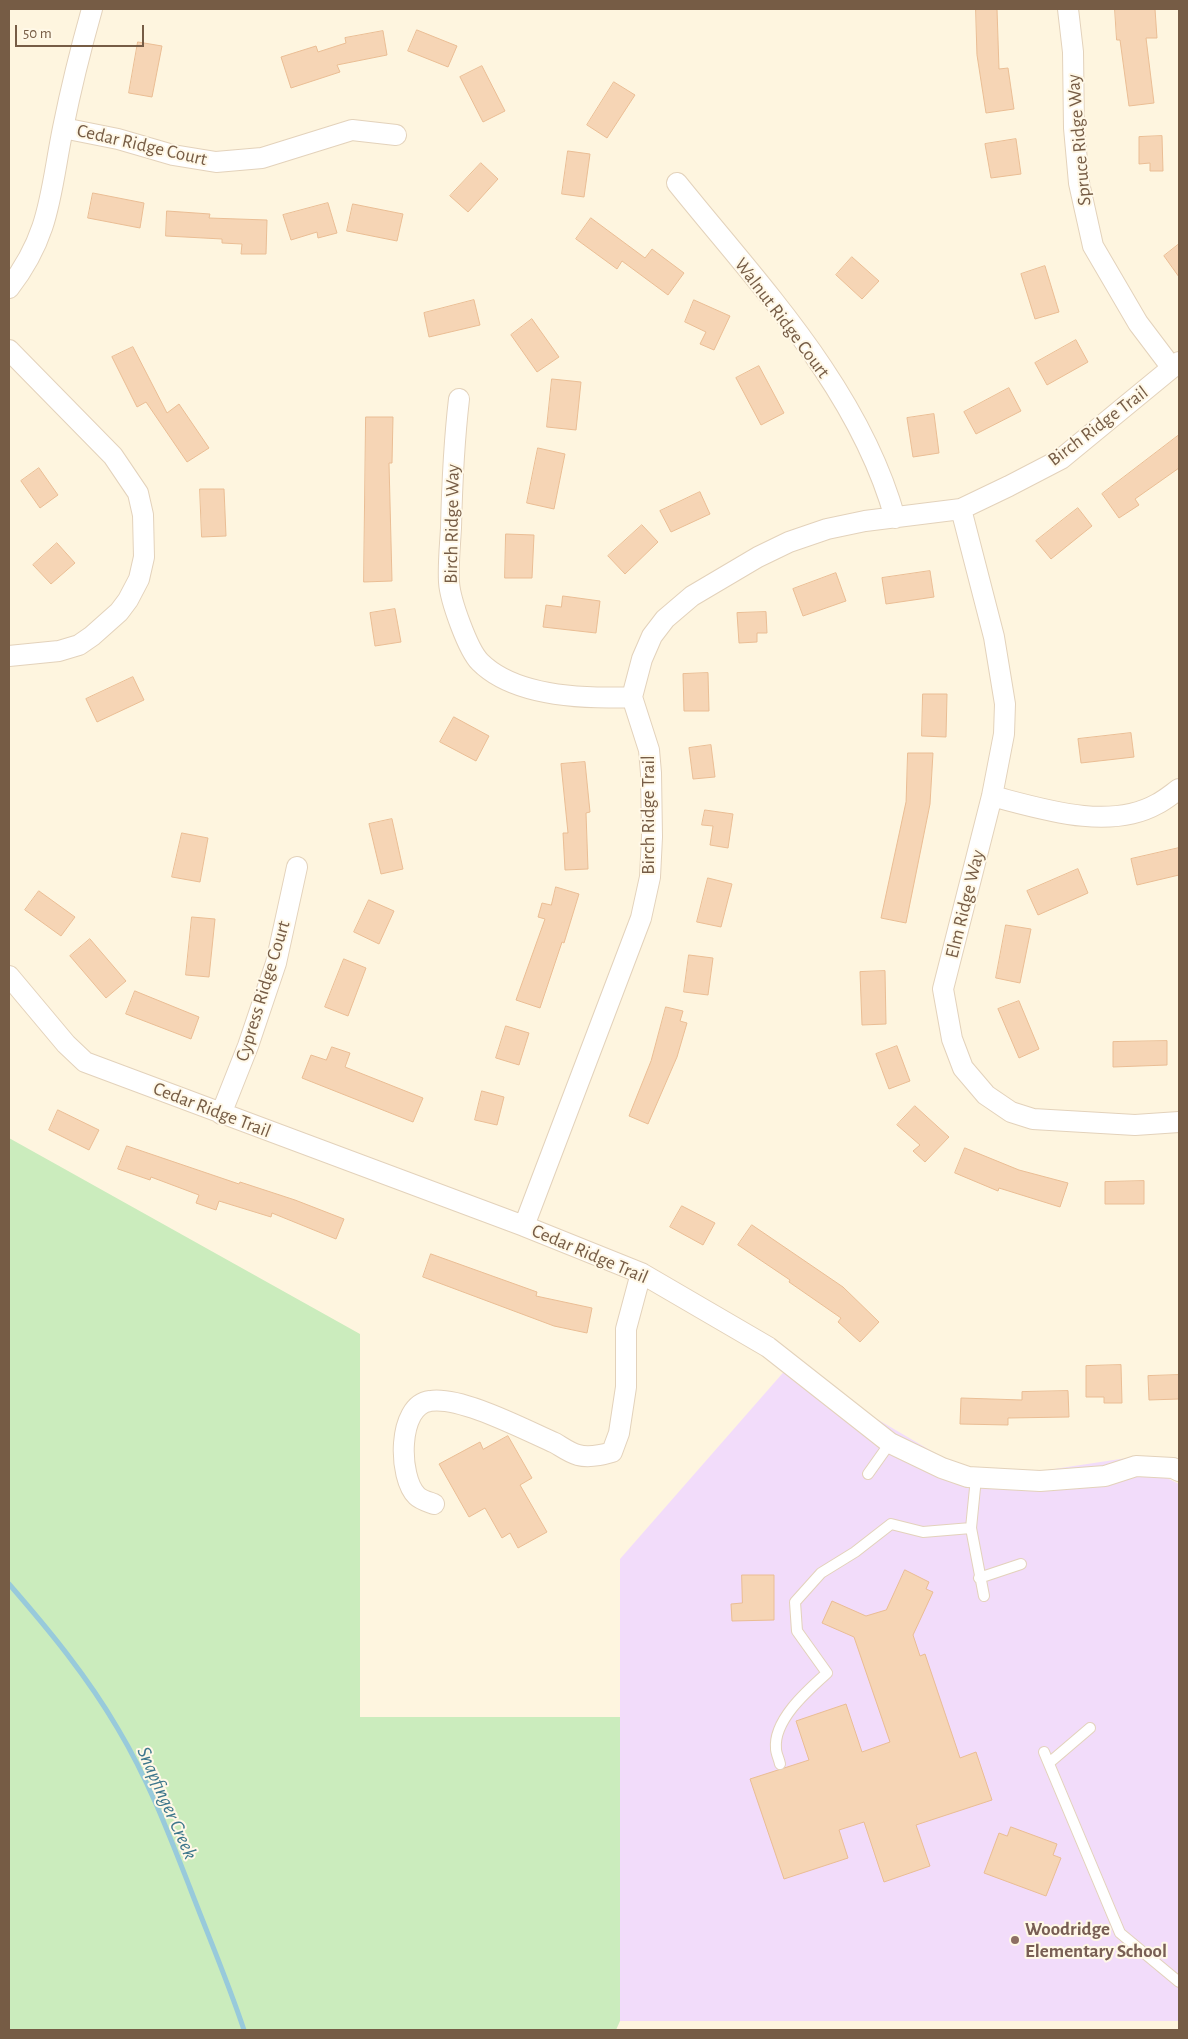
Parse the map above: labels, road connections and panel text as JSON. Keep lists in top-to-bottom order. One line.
{"streets":{"street":["Spruce Ridge Way","Cedar Ridge Court","Walnut Ridge Court","Birch Ridge Trail","Birch Ridge Way","Elm Ridge Way","Cypress Ridge Court","Cedar Ridge Trail"]},"crossings":[["Spruce Ridge Way","Birch Ridge Trail"],["Walnut Ridge Court","Birch Ridge Trail"],["Birch Ridge Trail","Birch Ridge Way"],["Birch Ridge Trail","Elm Ridge Way"],["Birch Ridge Trail","Cedar Ridge Trail"],["Cypress Ridge Court","Cedar Ridge Trail"]],"water":["Snapfinger Creek"],"places":["Woodridge Elementary School"],"scale_bar":"50 m"}
